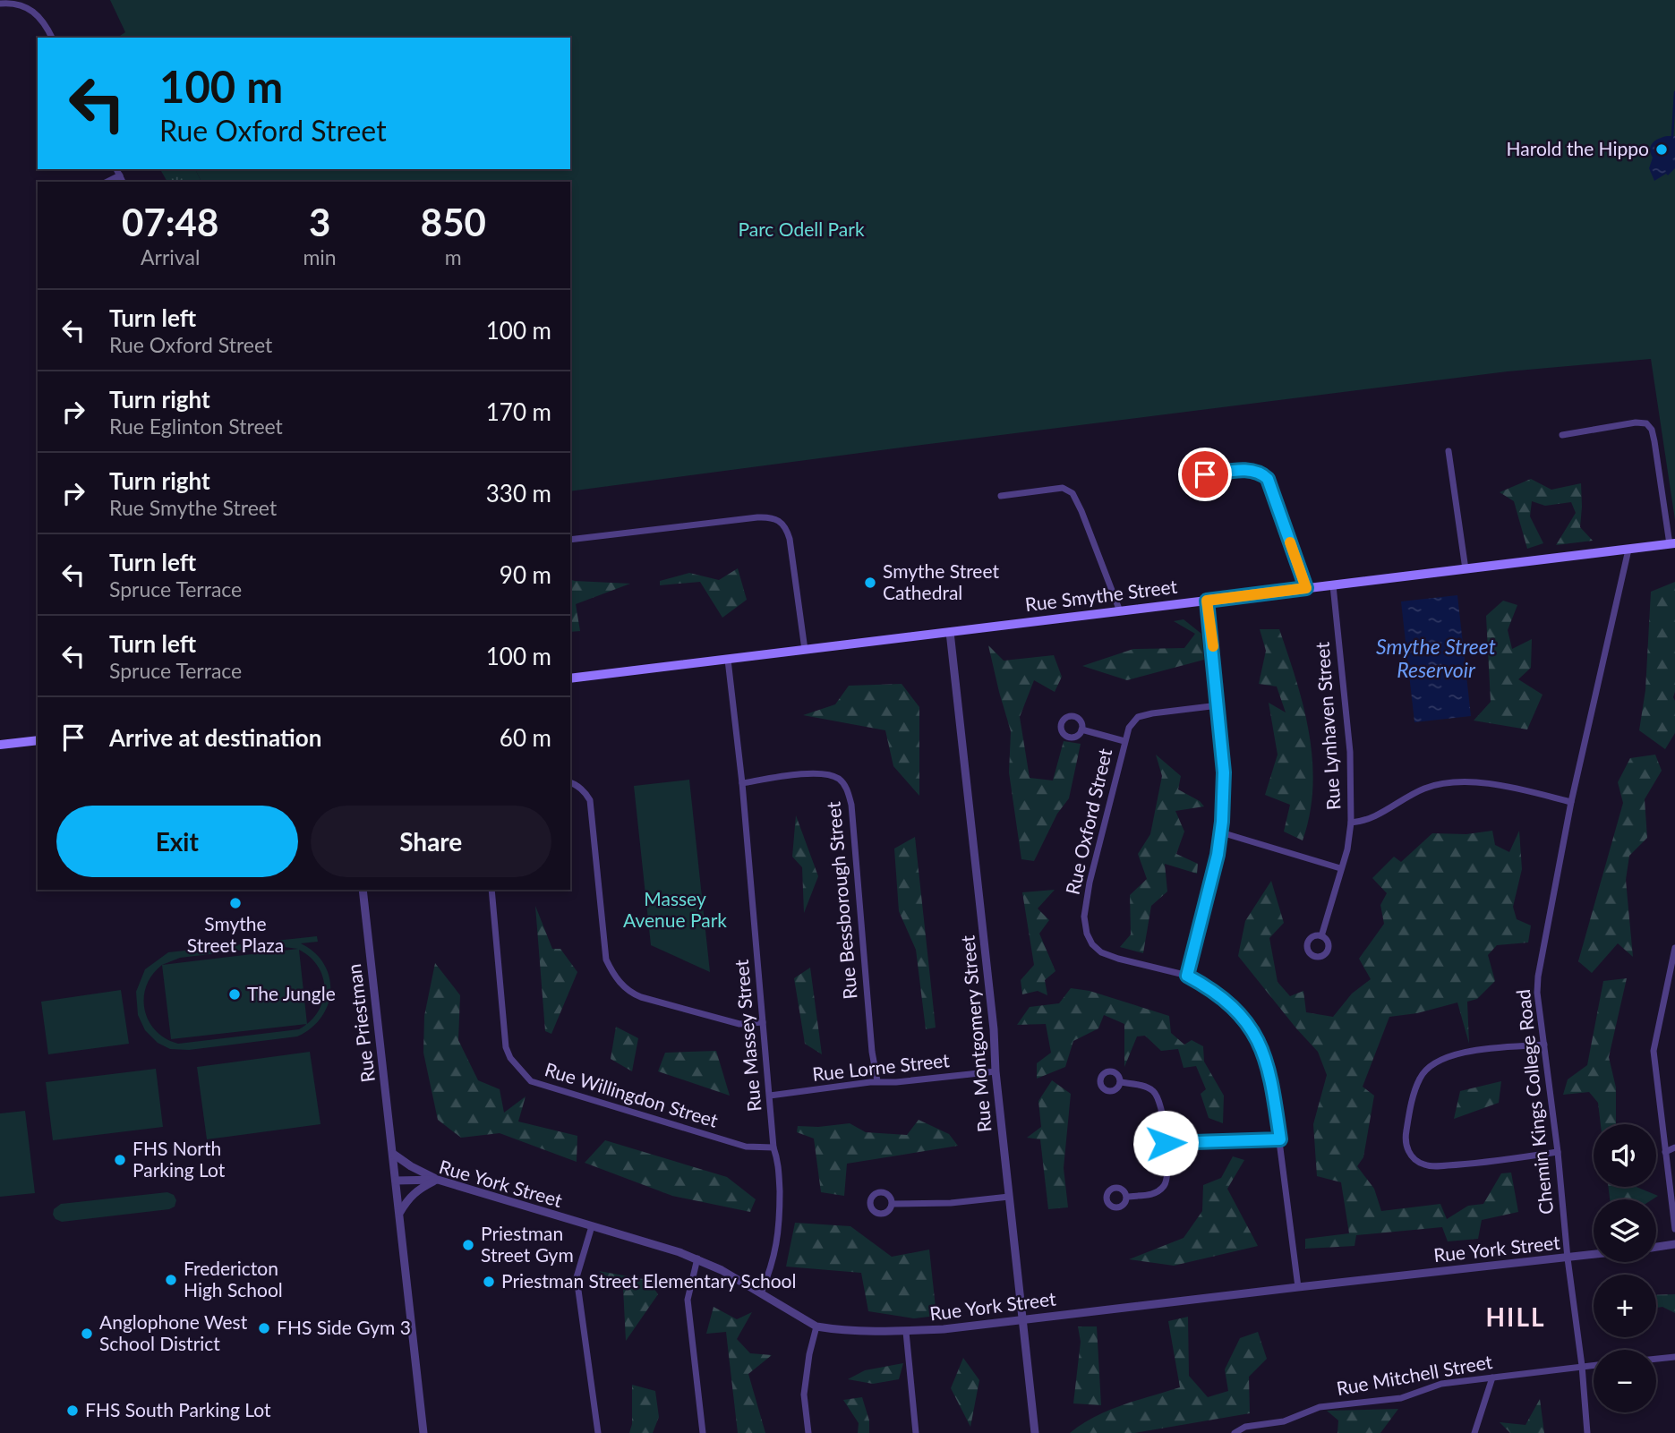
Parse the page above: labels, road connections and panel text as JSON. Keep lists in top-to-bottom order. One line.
{"streets":{"main road":["Rue Smythe Street"],"street":["Rue Lynhaven Street","Rue Oxford Street","Rue Bessborough Street","Rue Priestman","Rue Montgomery Street","Rue Massey Street","Rue Lorne Street","Rue Willingdon Street","Chemin Kings College Road","Rue York Street","Rue Mitchell Street"]},"crossings":[["Rue Smythe Street","Rue Lynhaven Street"],["Rue Smythe Street","Rue Montgomery Street"],["Rue Smythe Street","Rue Massey Street"],["Rue Smythe Street","Chemin Kings College Road"],["Rue Oxford Street","Rue York Street"],["Rue Bessborough Street","Rue Massey Street"],["Rue Bessborough Street","Rue Lorne Street"],["Rue Priestman","Rue York Street"],["Rue Montgomery Street","Rue Lorne Street"],["Rue Montgomery Street","Rue York Street"],["Rue Massey Street","Rue Lorne Street"],["Rue Massey Street","Rue Willingdon Street"],["Rue Massey Street","Rue York Street"],["Chemin Kings College Road","Rue York Street"],["Chemin Kings College Road","Rue Mitchell Street"]],"districts":["HILL"],"water":["Smythe Street Reservoir"],"parks":["Parc Odell Park","Massey Avenue Park"],"places":["Harold the Hippo","Smythe Street Cathedral","Smythe Street Plaza","The Jungle","FHS North Parking Lot","Priestman Street Gym","Fredericton High School","Priestman Street Elementary School","FHS Side Gym 3","Anglophone West School District","FHS South Parking Lot"],"page":{"turn":["100 m","Rue Oxford Street"],"eta":["07:48","Arrival","3","min","850","m"],"list":[{"name":"Turn left","note":"Rue Oxford Street","value":"100 m"},{"name":"Turn right","note":"Rue Eglinton Street","value":"170 m"},{"name":"Turn right","note":"Rue Smythe Street","value":"330 m"},{"name":"Turn left","note":"Spruce Terrace","value":"90 m"},{"name":"Turn left","note":"Spruce Terrace","value":"100 m"},{"name":"Arrive at destination","value":"60 m"}],"buttons":["Exit","Share"],"map_buttons":["+","−"]}}
